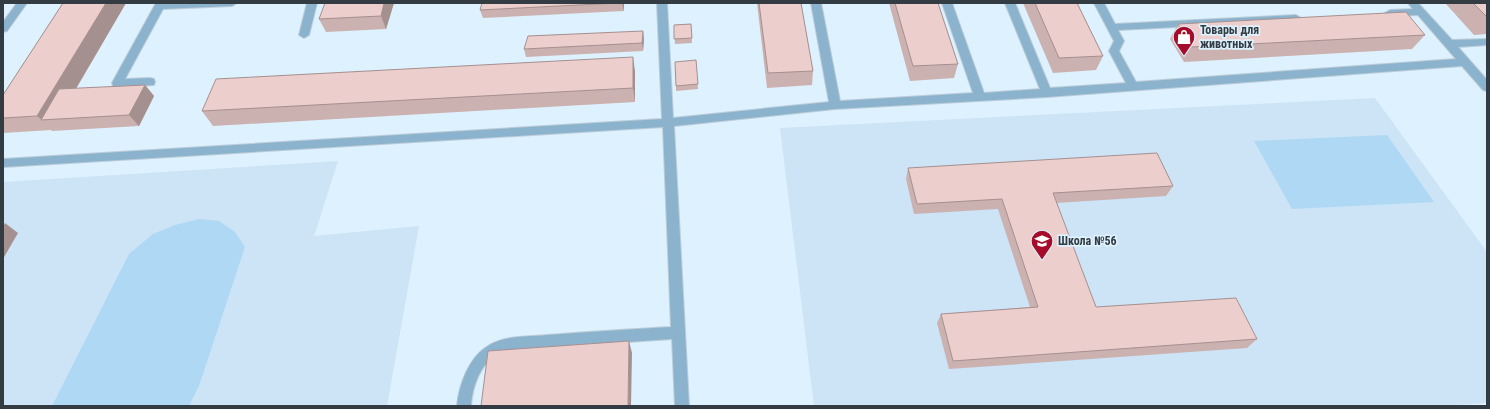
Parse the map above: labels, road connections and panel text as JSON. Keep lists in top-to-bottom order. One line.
{"places":{"shop":["Товары для животных"],"school or university":["Школа №56"]}}
